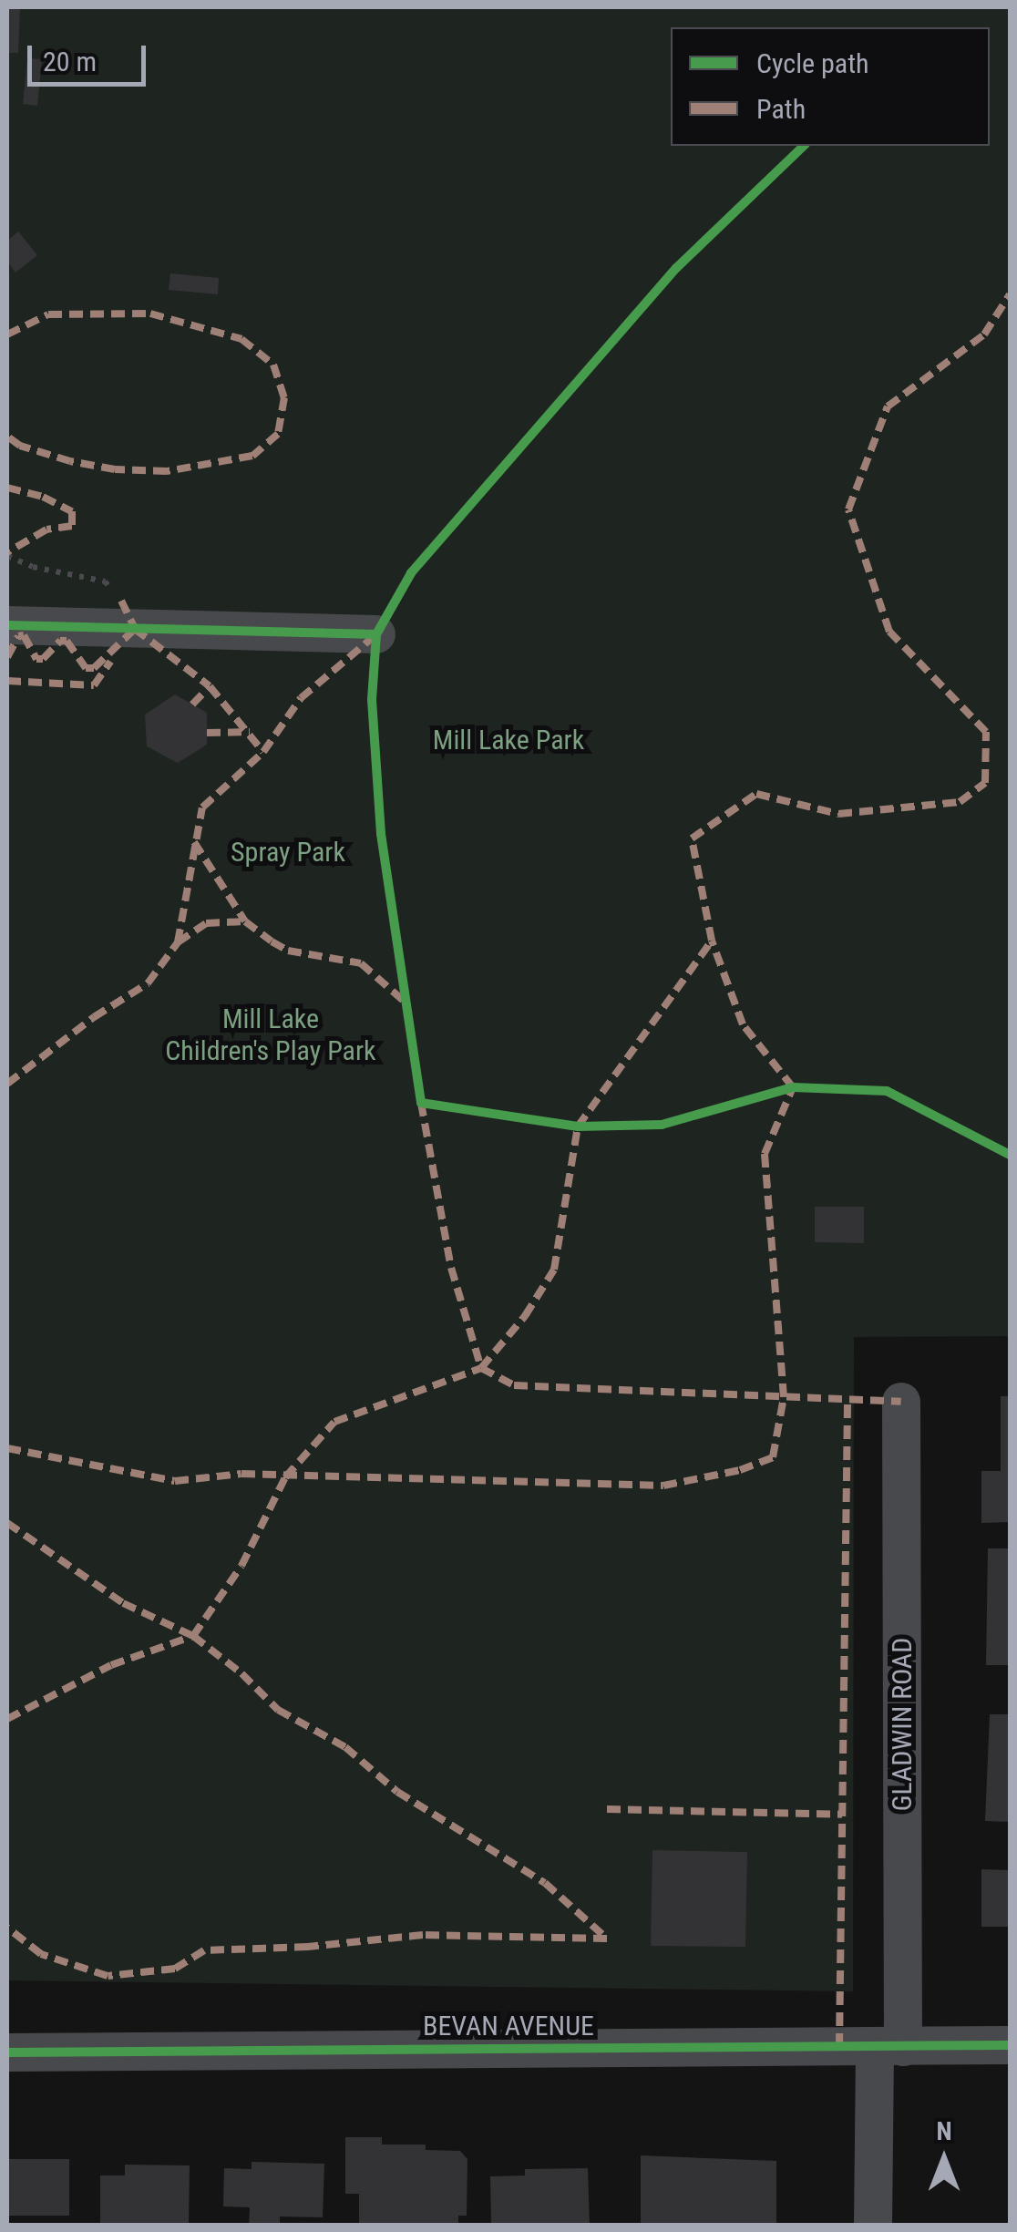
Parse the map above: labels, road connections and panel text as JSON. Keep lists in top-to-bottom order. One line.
{"streets":{"street":["GLADWIN ROAD","BEVAN AVENUE"]},"crossings":[["GLADWIN ROAD","BEVAN AVENUE"]],"parks":["Mill Lake Park","Spray Park","Mill Lake Children's Play Park"],"legend":["Cycle path","Path"],"scale_bar":"20 m","north":"top"}
